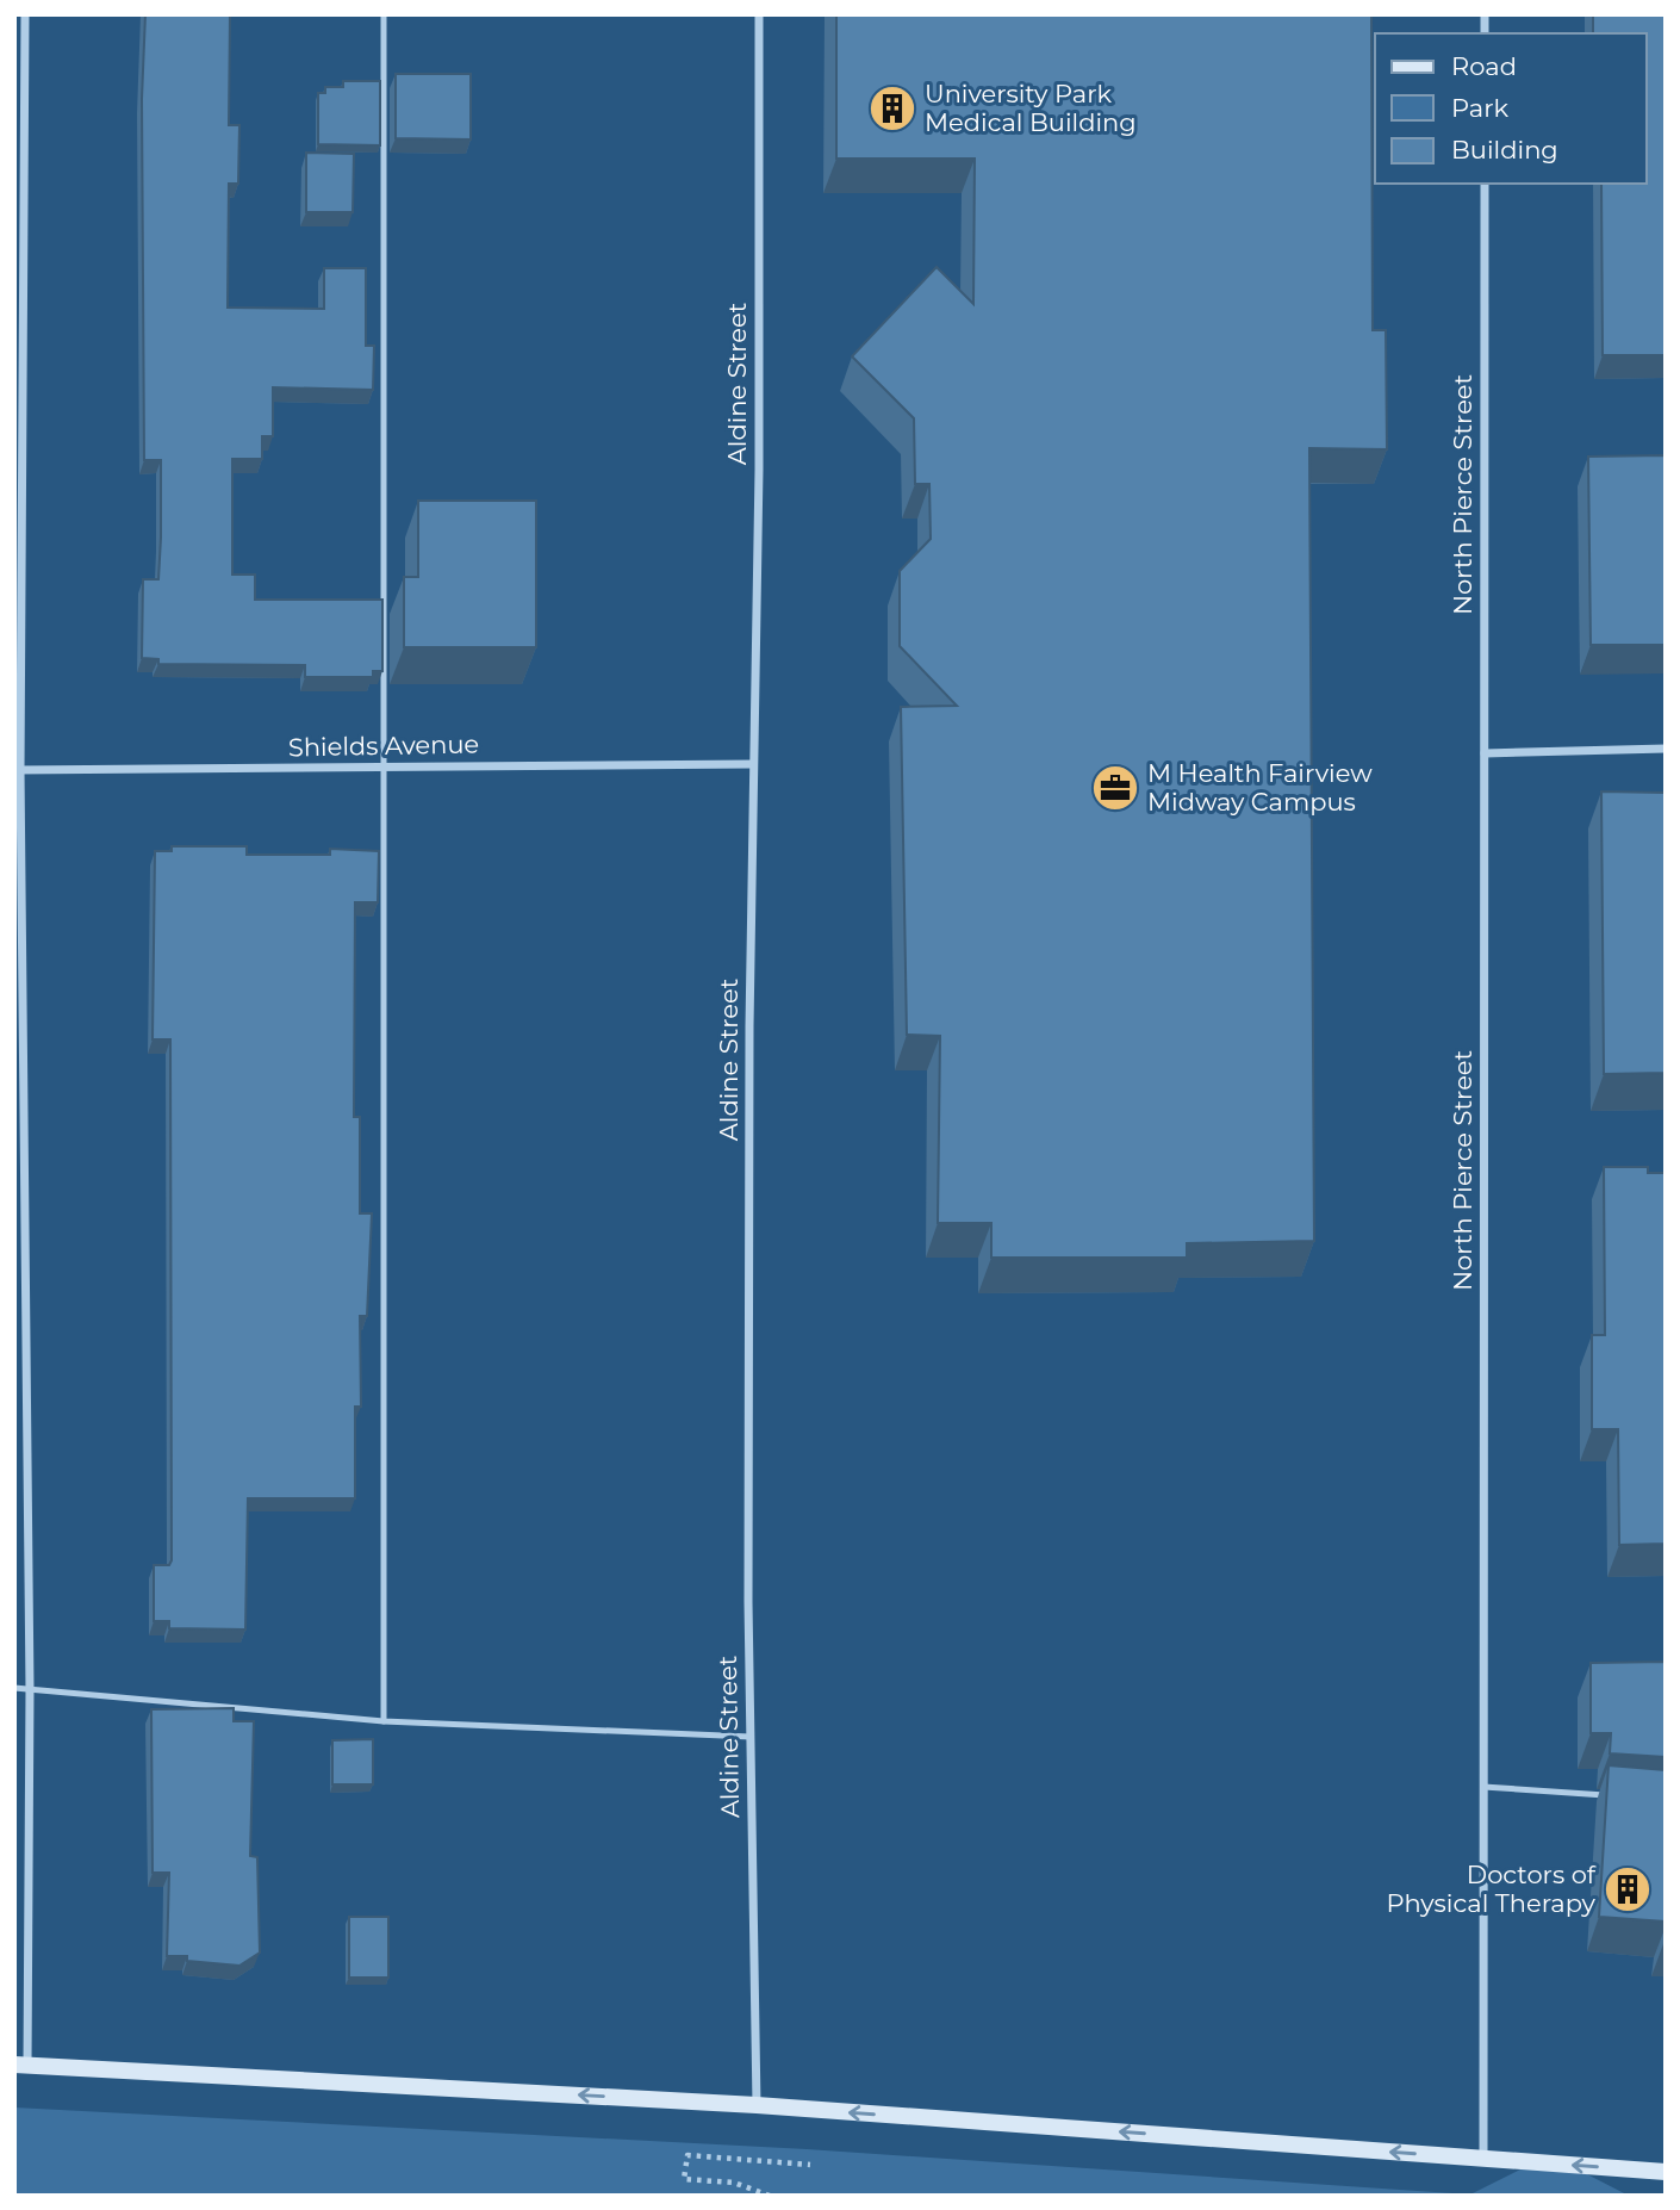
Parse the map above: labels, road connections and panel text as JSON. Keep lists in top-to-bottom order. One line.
{"streets":{"street":["Aldine Street","North Pierce Street","Shields Avenue"]},"crossings":[["Aldine Street","Shields Avenue"]],"places":{"building":["University Park Medical Building","Doctors of Physical Therapy"],"office":["M Health Fairview Midway Campus"]},"legend":["Road","Park","Building"]}
